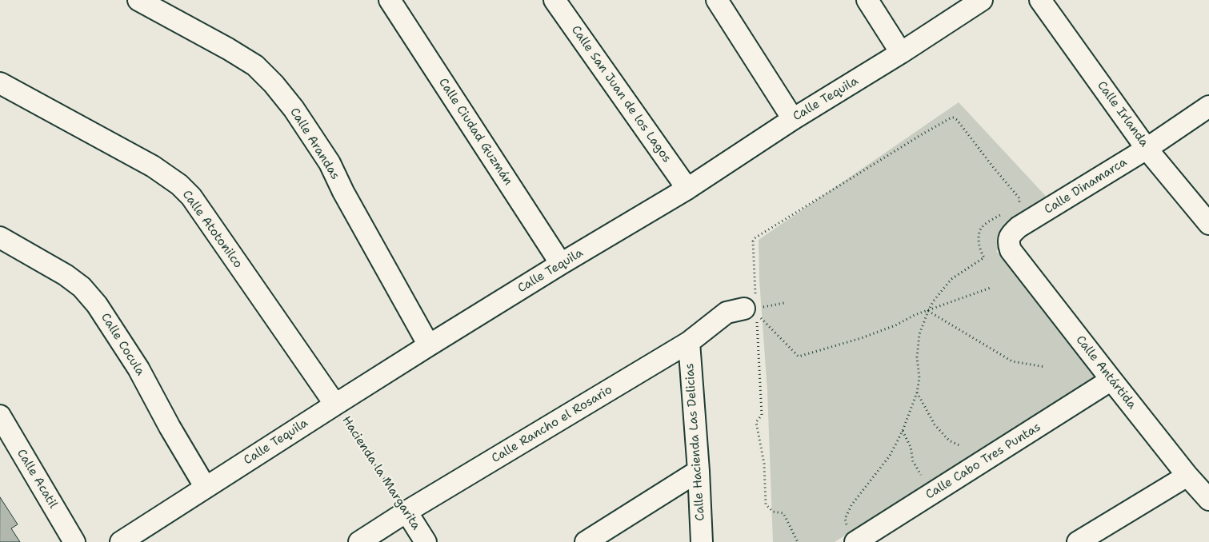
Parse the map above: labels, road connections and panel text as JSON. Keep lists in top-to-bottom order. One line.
{"streets":{"street":["Calle San Juan de los Lagos","Calle Tequila","Calle Irlanda","Calle Ciudad Guzmán","Calle Arandas","Calle Dinamarca","Calle Atotonilco","Calle Cocula","Calle Antártida","Calle Rancho el Rosario","Calle Hacienda Las Delicias","Calle Cabo Tres Puntas","Hacienda la Margarita","Calle Acatil"]},"crossings":[["Calle San Juan de los Lagos","Calle Tequila"],["Calle Tequila","Calle Ciudad Guzmán"],["Calle Tequila","Calle Arandas"],["Calle Tequila","Calle Atotonilco"],["Calle Tequila","Calle Cocula"],["Calle Tequila","Hacienda la Margarita"],["Calle Irlanda","Calle Dinamarca"],["Calle Dinamarca","Calle Antártida"],["Calle Atotonilco","Hacienda la Margarita"],["Calle Antártida","Calle Cabo Tres Puntas"],["Calle Rancho el Rosario","Calle Hacienda Las Delicias"],["Calle Rancho el Rosario","Hacienda la Margarita"]]}
